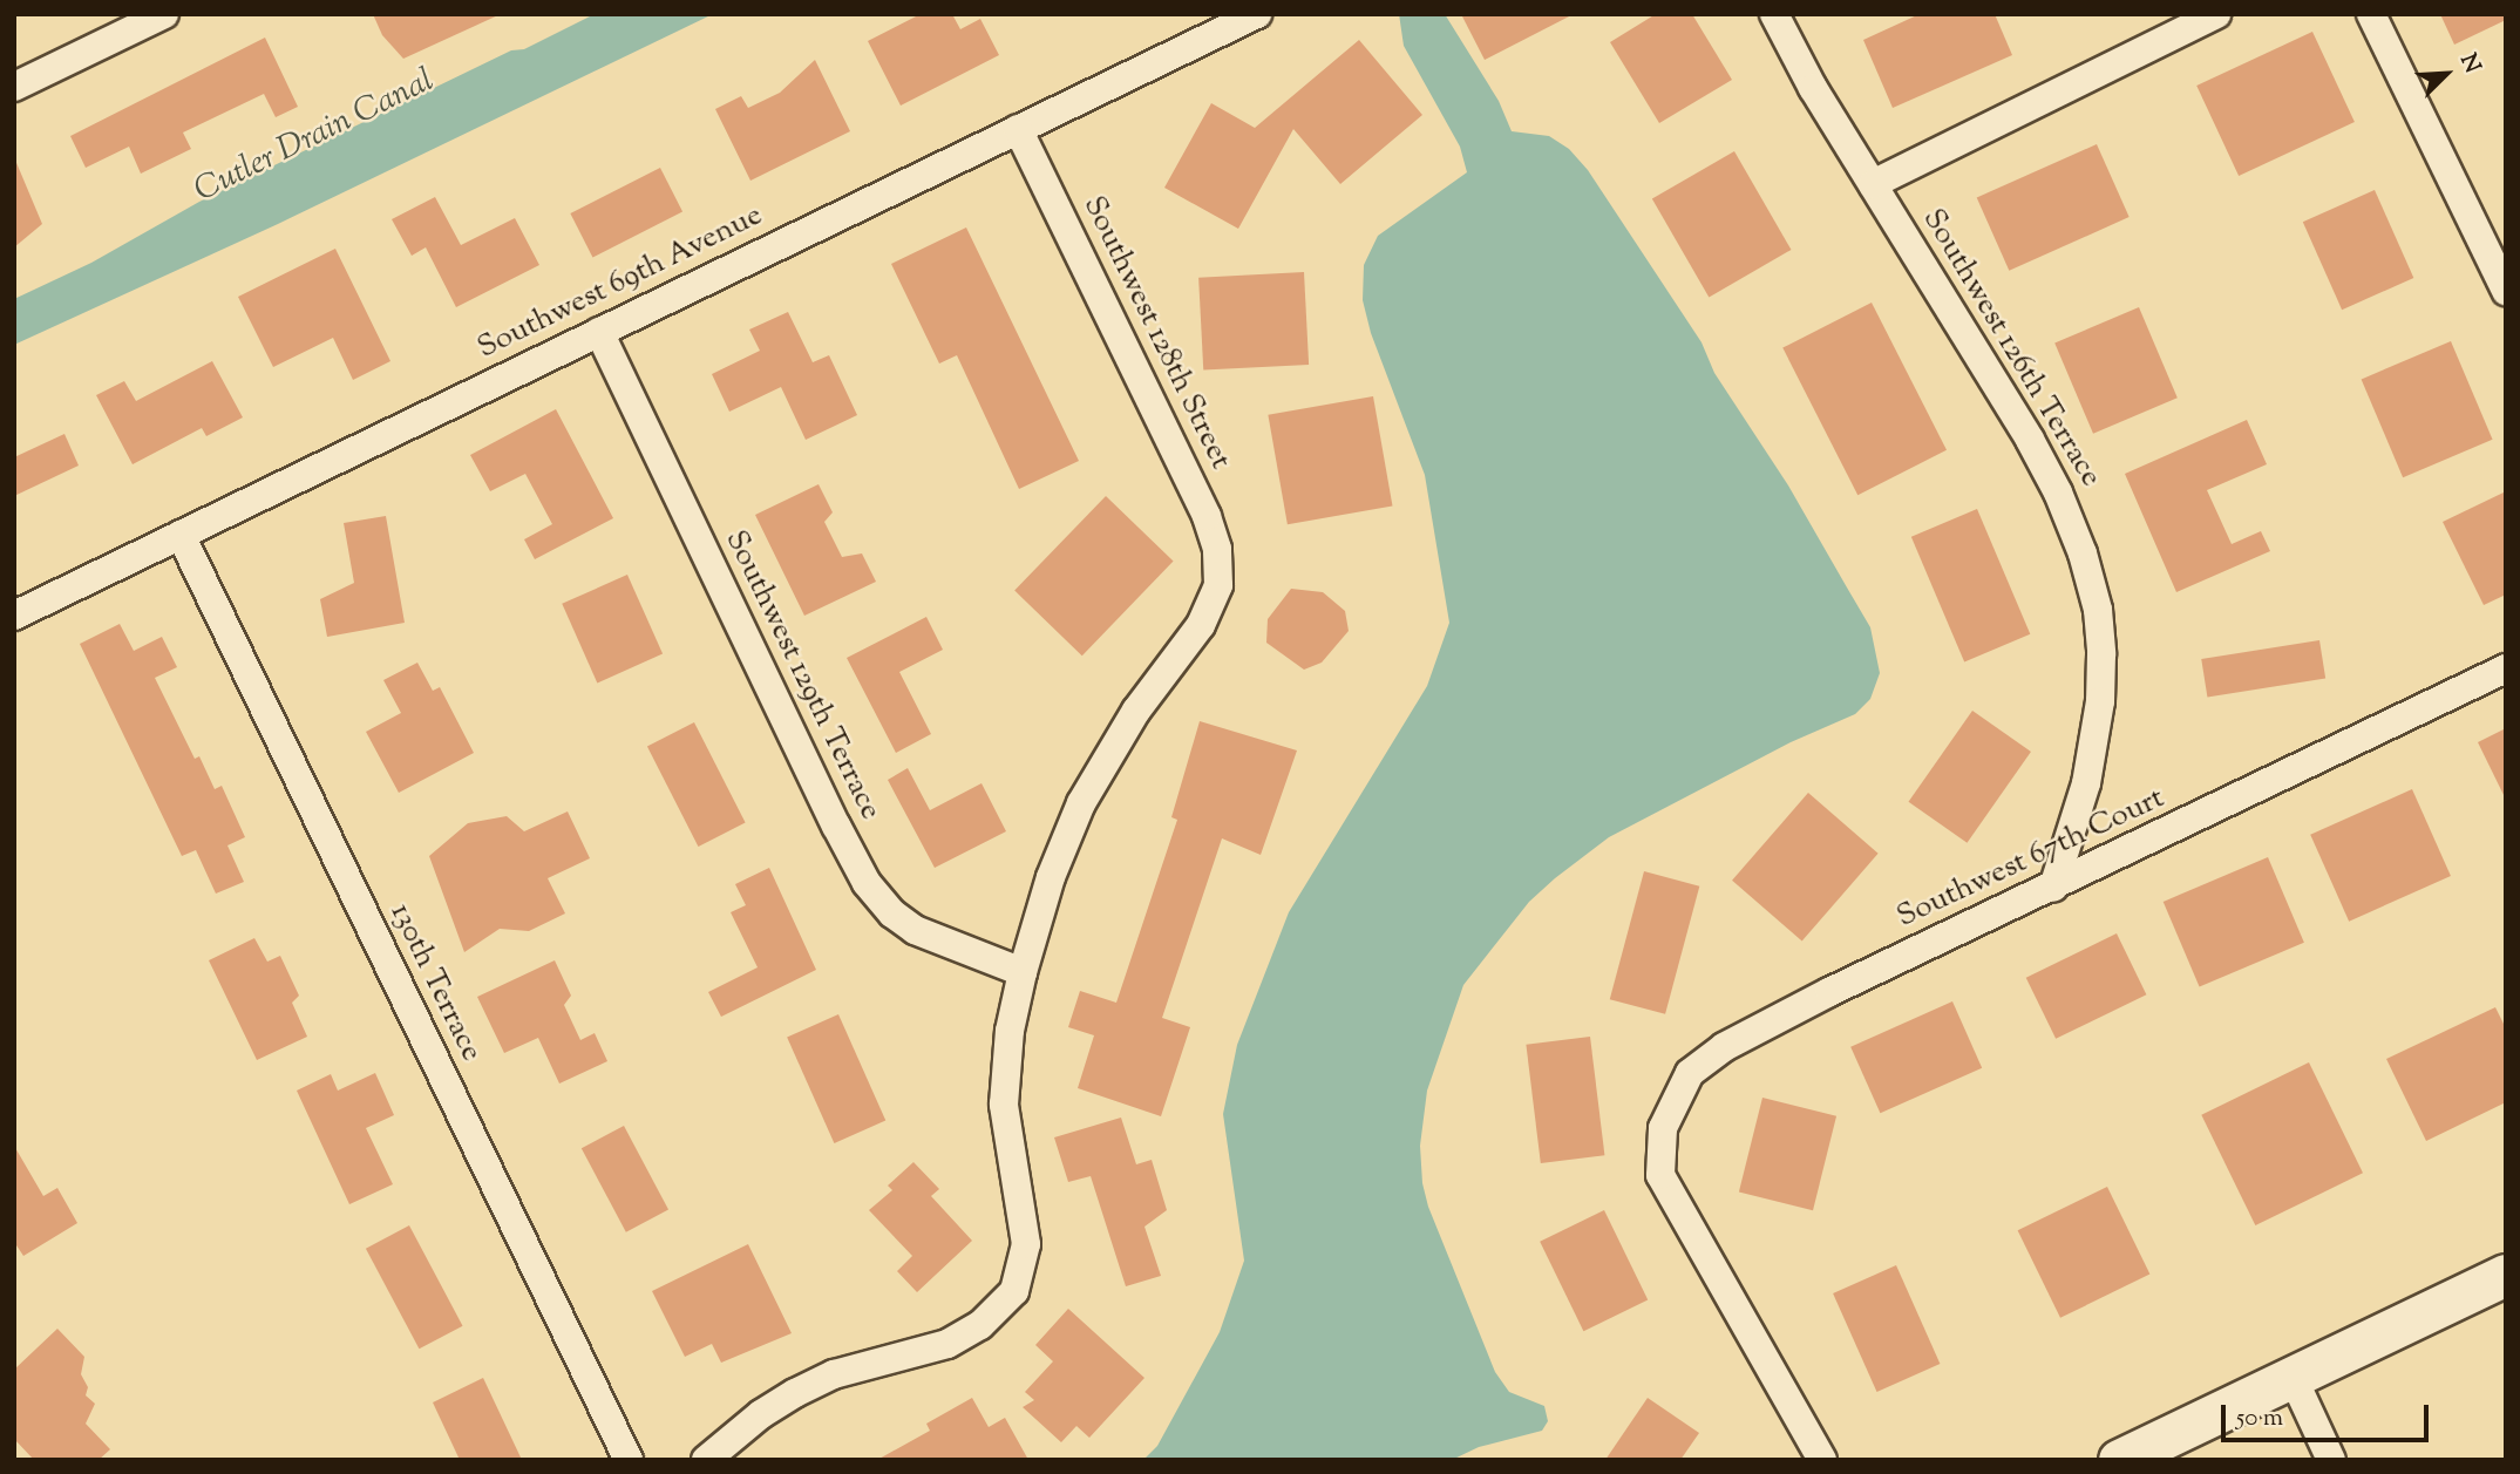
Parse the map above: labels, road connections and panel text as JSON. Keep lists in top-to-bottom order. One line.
{"streets":{"street":["Southwest 69th Avenue","Southwest 128th Street","Southwest 126th Terrace","Southwest 129th Terrace","Southwest 67th Court","130th Terrace"]},"crossings":[["Southwest 69th Avenue","Southwest 128th Street"],["Southwest 69th Avenue","Southwest 129th Terrace"],["Southwest 69th Avenue","130th Terrace"],["Southwest 128th Street","Southwest 129th Terrace"],["Southwest 126th Terrace","Southwest 67th Court"]],"water":["Cutler Drain Canal"],"scale_bar":"50 m","north":"top right"}
